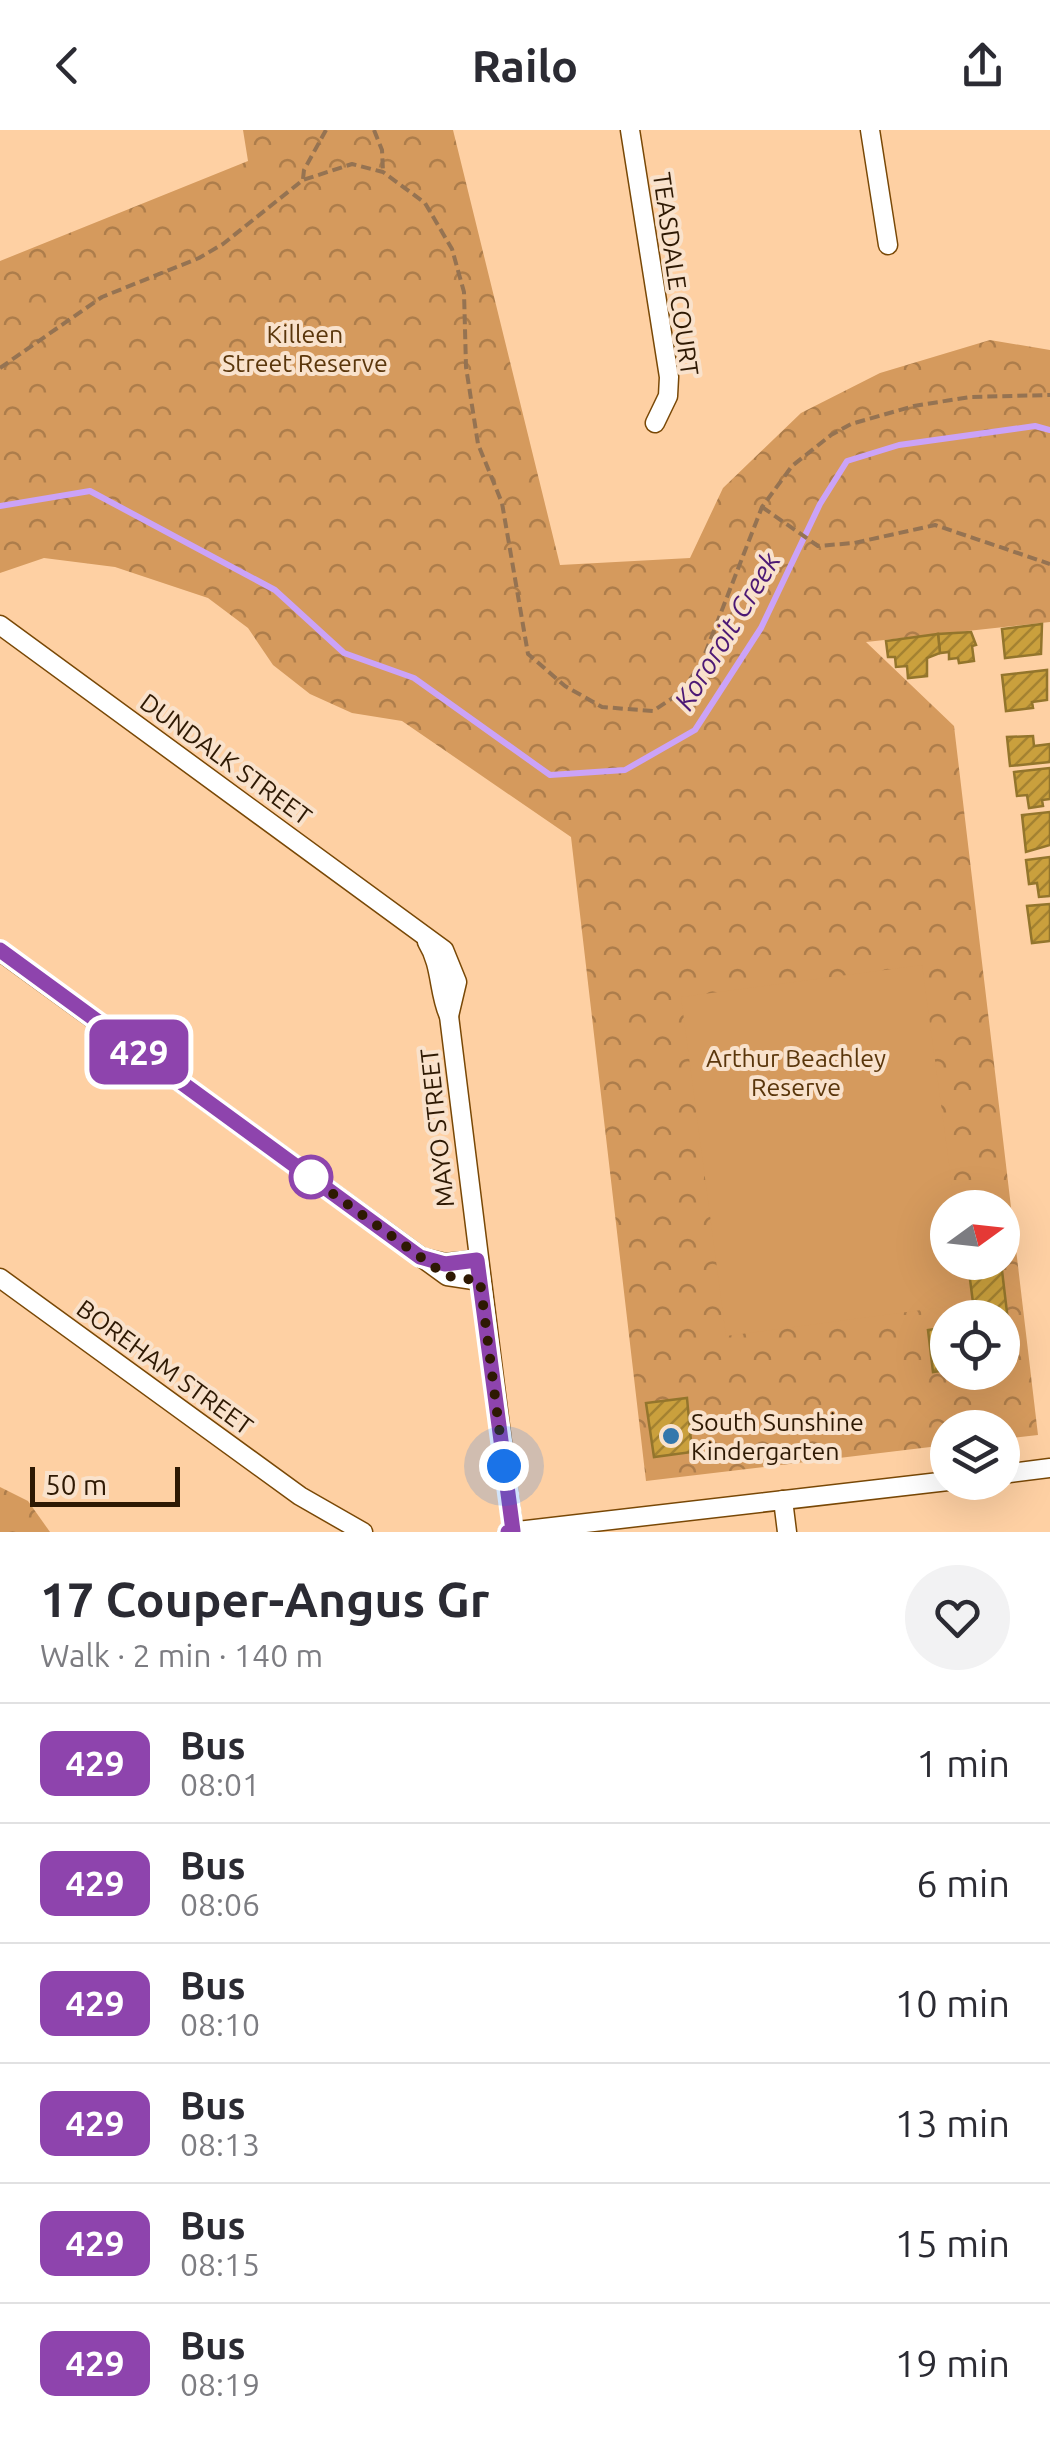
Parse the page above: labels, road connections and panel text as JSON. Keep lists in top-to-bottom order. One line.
{"streets":{"street":["TEASDALE COURT","DUNDALK STREET","MAYO STREET","BOREHAM STREET"]},"crossings":[["DUNDALK STREET","MAYO STREET"]],"water":["Kororoit Creek"],"parks":["Killeen Street Reserve","Arthur Beachley Reserve"],"places":["South Sunshine Kindergarten"],"lines":["bus line 429"],"scale_bar":"50 m","north":"right","page":{"header":"Railo","on_map":"429","scale":"50 m","heading":["17 Couper-Angus Gr","Walk · 2 min · 140 m"],"list":[{"mark":"429","name":"Bus","note":"08:01","value":"1 min"},{"mark":"429","name":"Bus","note":"08:06","value":"6 min"},{"mark":"429","name":"Bus","note":"08:10","value":"10 min"},{"mark":"429","name":"Bus","note":"08:13","value":"13 min"},{"mark":"429","name":"Bus","note":"08:15","value":"15 min"},{"mark":"429","name":"Bus","note":"08:19","value":"19 min"}]}}
